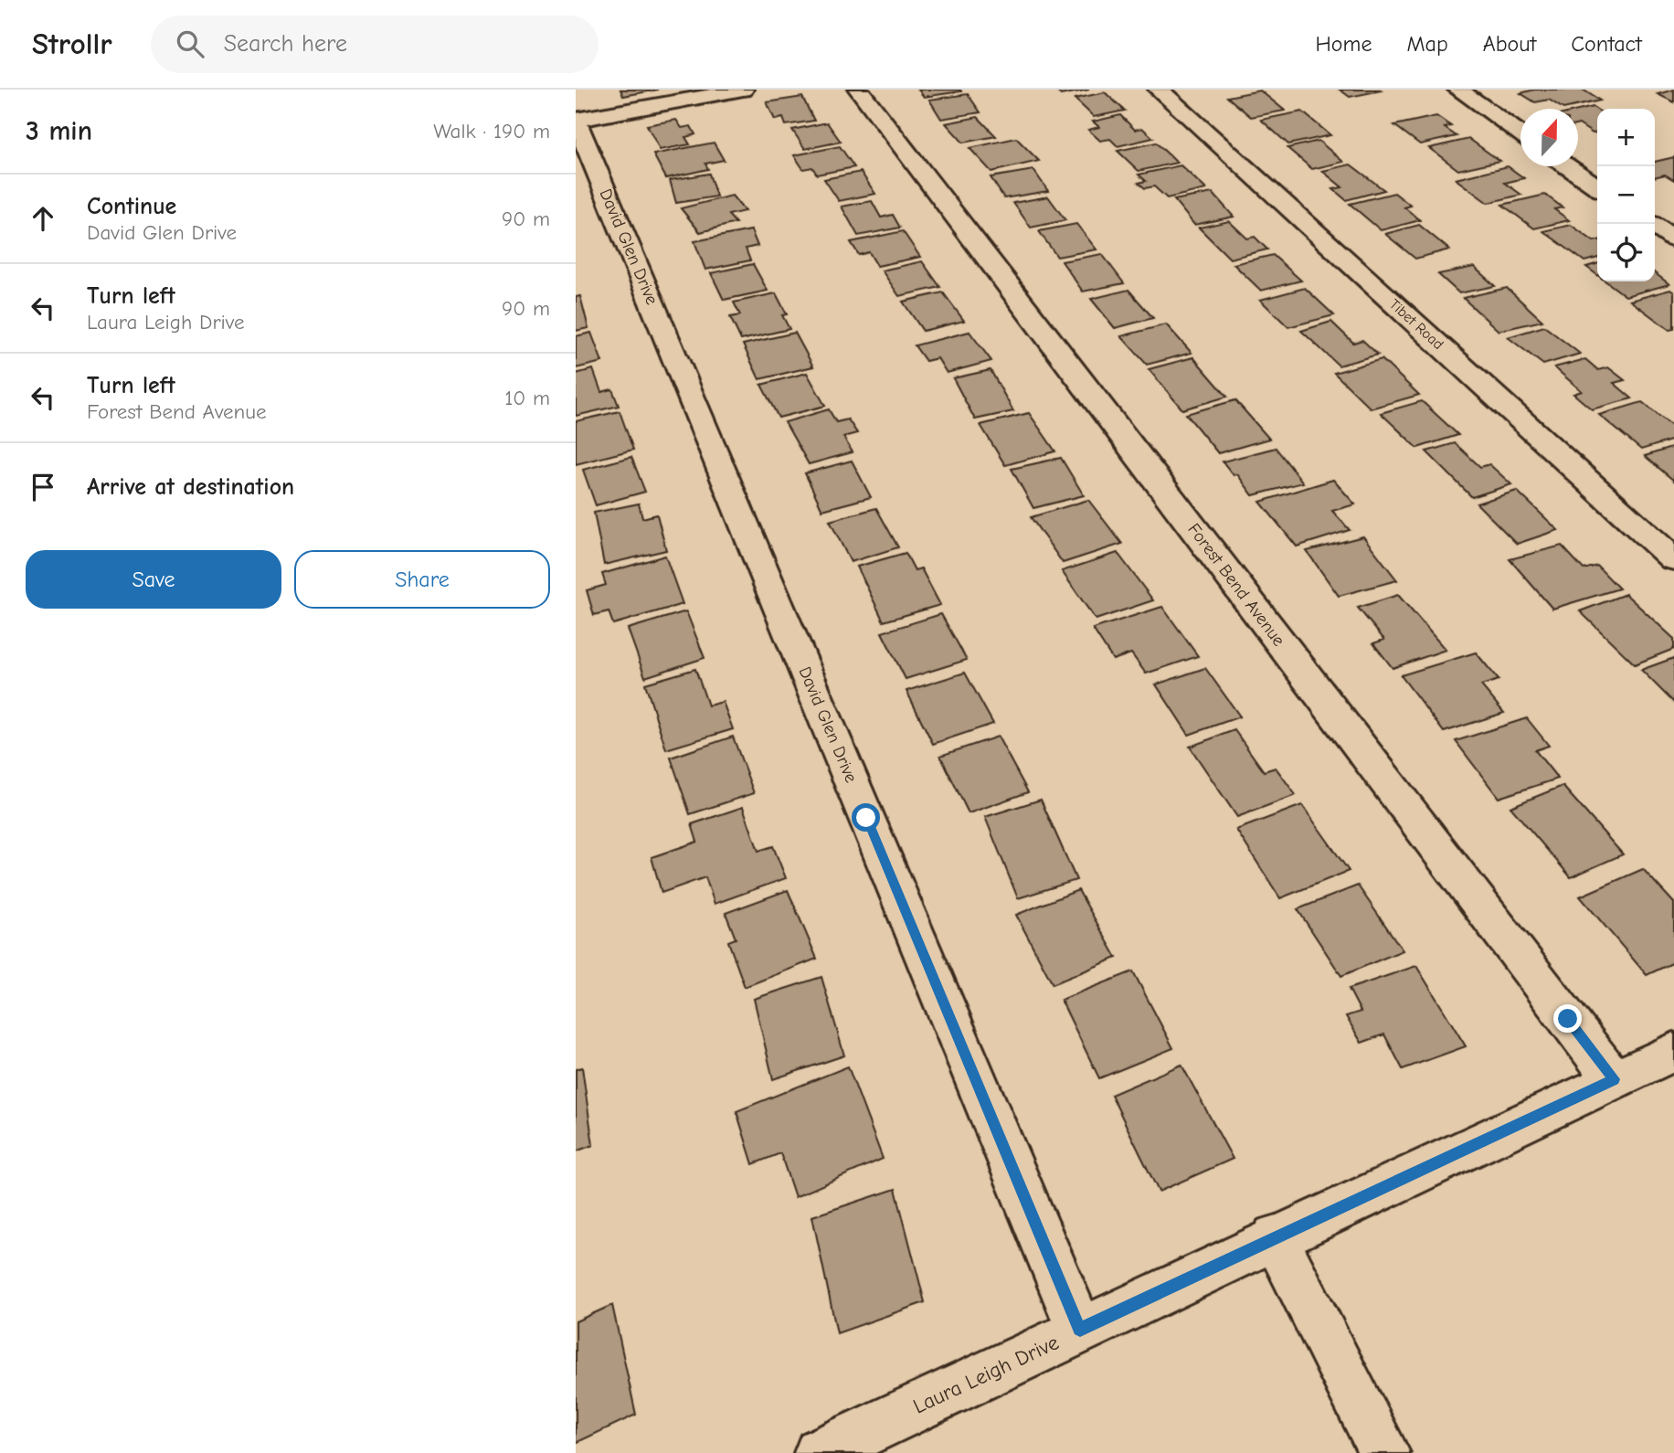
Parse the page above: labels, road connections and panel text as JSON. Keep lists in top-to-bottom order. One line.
{"streets":{"street":["David Glen Drive","Tibet Road","Forest Bend Avenue","Laura Leigh Drive"]},"crossings":[["David Glen Drive","Laura Leigh Drive"],["Forest Bend Avenue","Laura Leigh Drive"]],"north":"top","page":{"header":"Strollr","search":"Search here","nav":["Home","Map","About","Contact"],"heading":["3 min","Walk · 190 m"],"map_buttons":["+","−"],"list":[["Continue","David Glen Drive","90 m"],["Turn left","Laura Leigh Drive","90 m"],["Turn left","Forest Bend Avenue","10 m"],"Arrive at destination"],"buttons":["Save","Share"]}}
